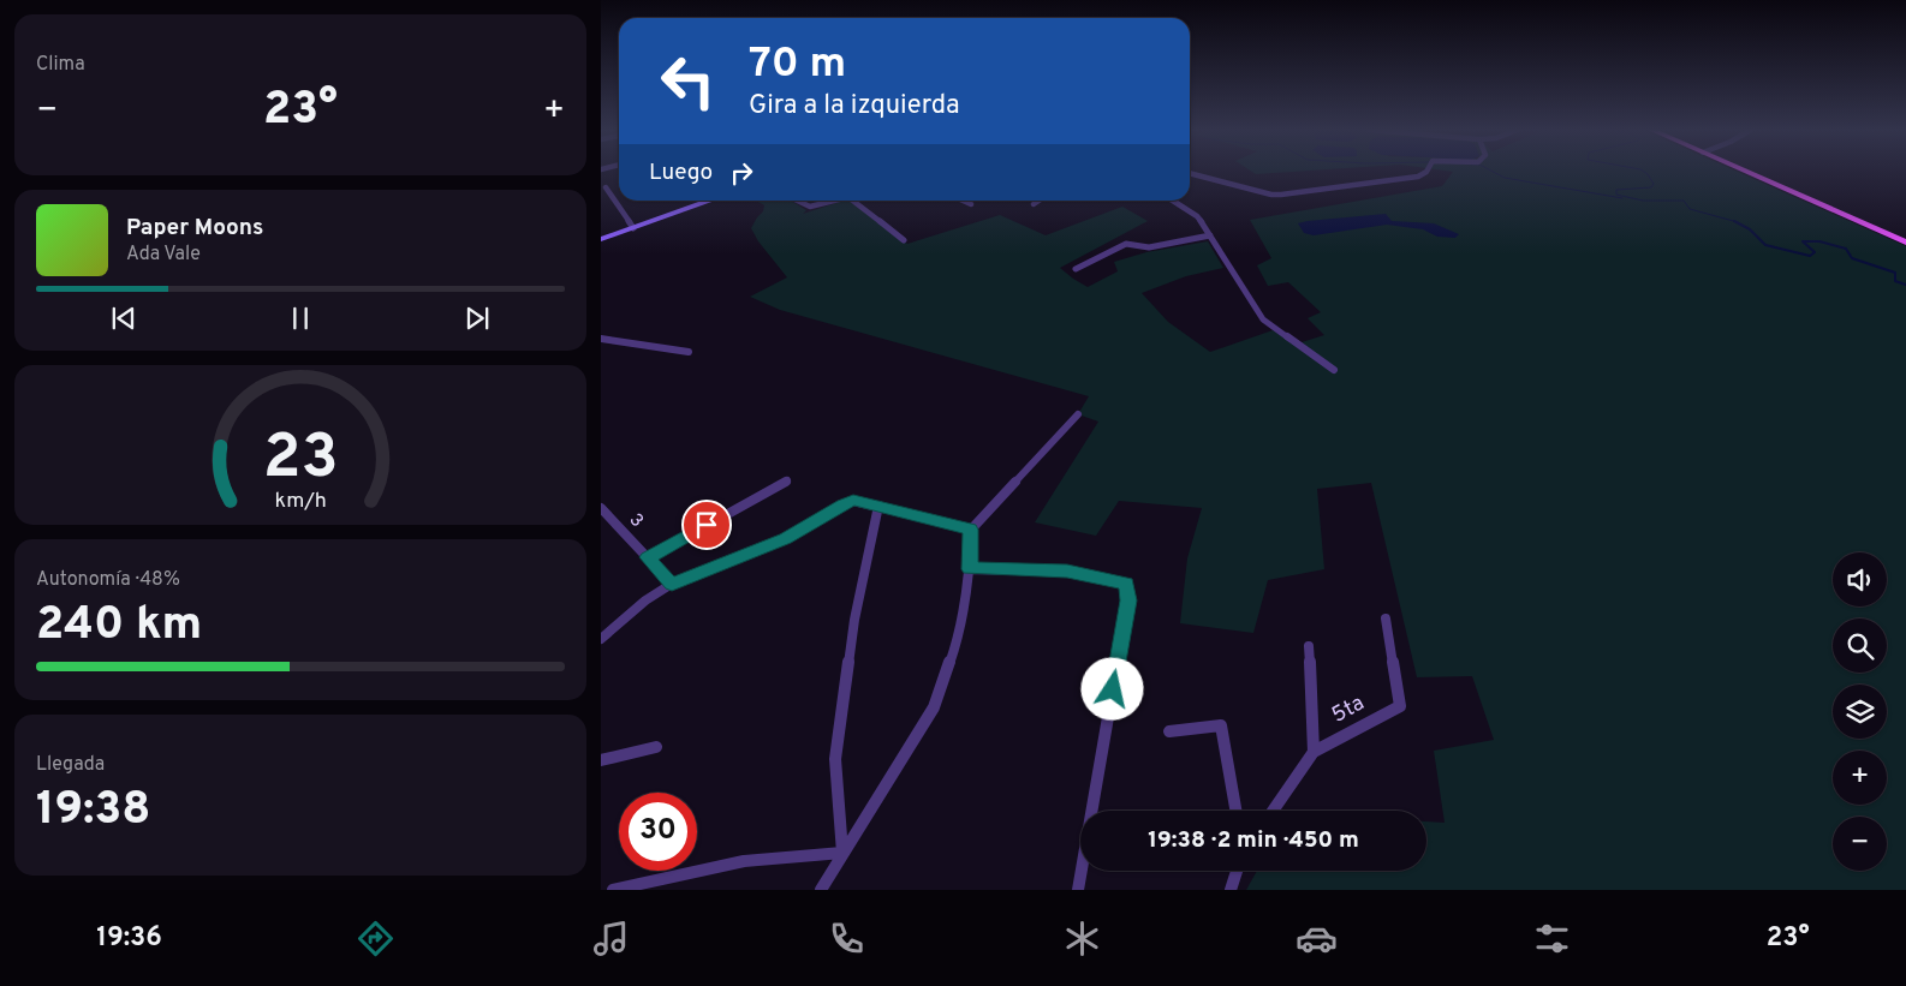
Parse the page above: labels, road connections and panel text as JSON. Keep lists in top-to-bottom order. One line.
{"streets":{"street":["3","5ta"]},"page":{"tile":["Clima",["Autonomía · 48%","240 km"],["Llegada","19:38"]],"turn":["70 m","Gira a la izquierda"],"heat":["−","23°","+"],"then":"Luego","song":["Paper Moons","Ada Vale"],"map_buttons":["+","−"],"limit":"30","trip":"19:38 · 2 min · 450 m","tabs":["19:36","23°"],"gauge":["23","km/h"]}}
